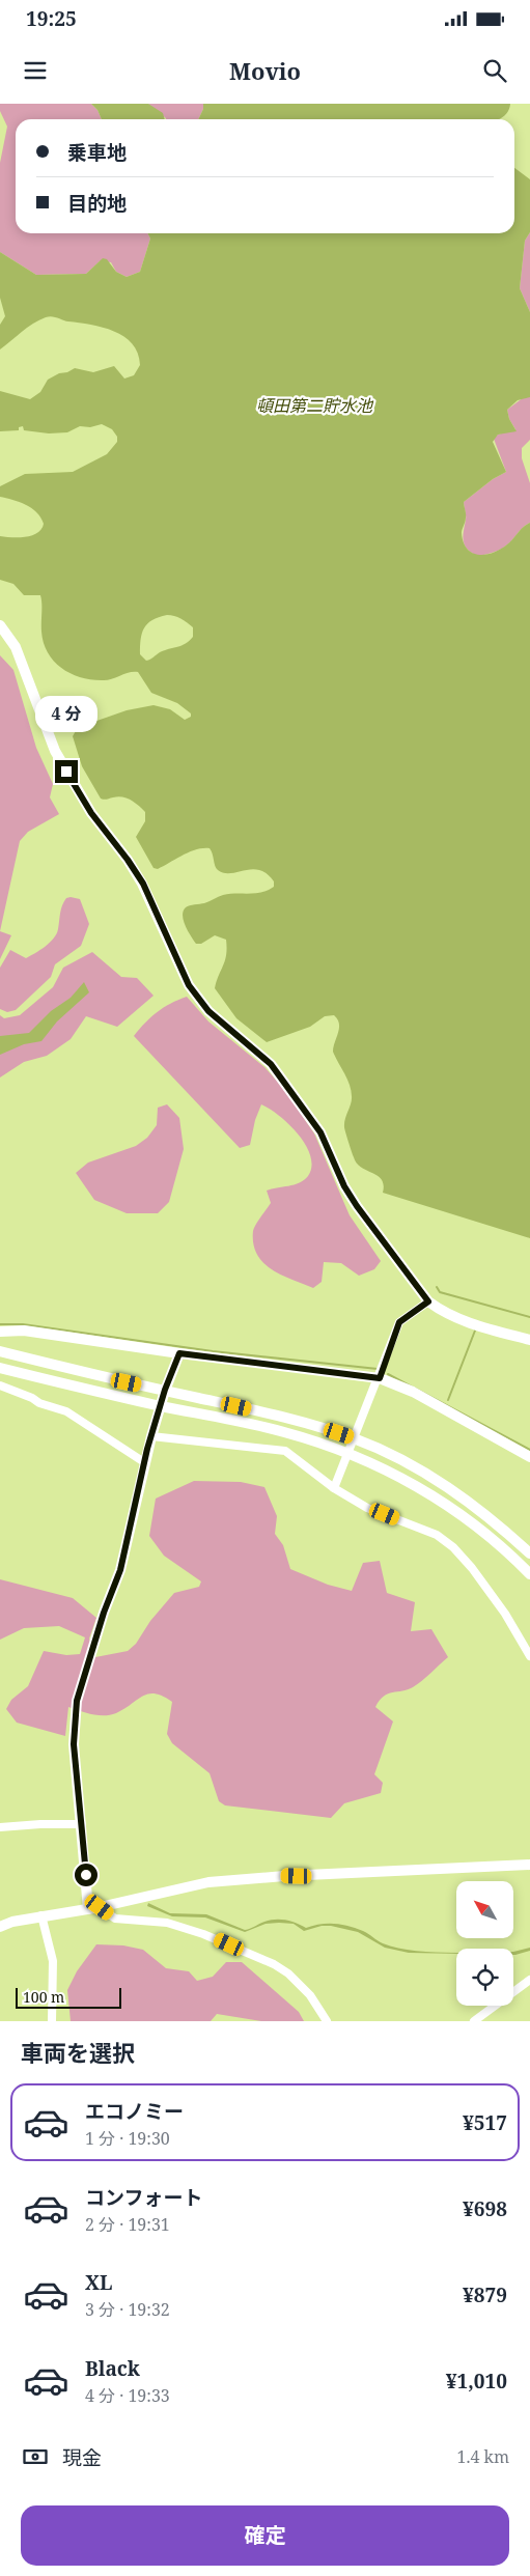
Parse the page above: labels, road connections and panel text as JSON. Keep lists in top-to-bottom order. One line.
{"water":["頓田第二貯水池"],"scale_bar":"100 m","north":"top left","page":{"status":"19:25","header":"Movio","banner":["乗車地","目的地"],"bubble":"4 分","scale":"100 m","heading":"車両を選択","list":[{"name":"エコノミー","note":"1 分 · 19:30","value":"¥517"},{"name":"コンフォート","note":"2 分 · 19:31","value":"¥698"},{"name":"XL","note":"3 分 · 19:32","value":"¥879"},{"name":"Black","note":"4 分 · 19:33","value":"¥1,010"}],"pay":["現金","1.4 km"],"buttons":"確定"}}
